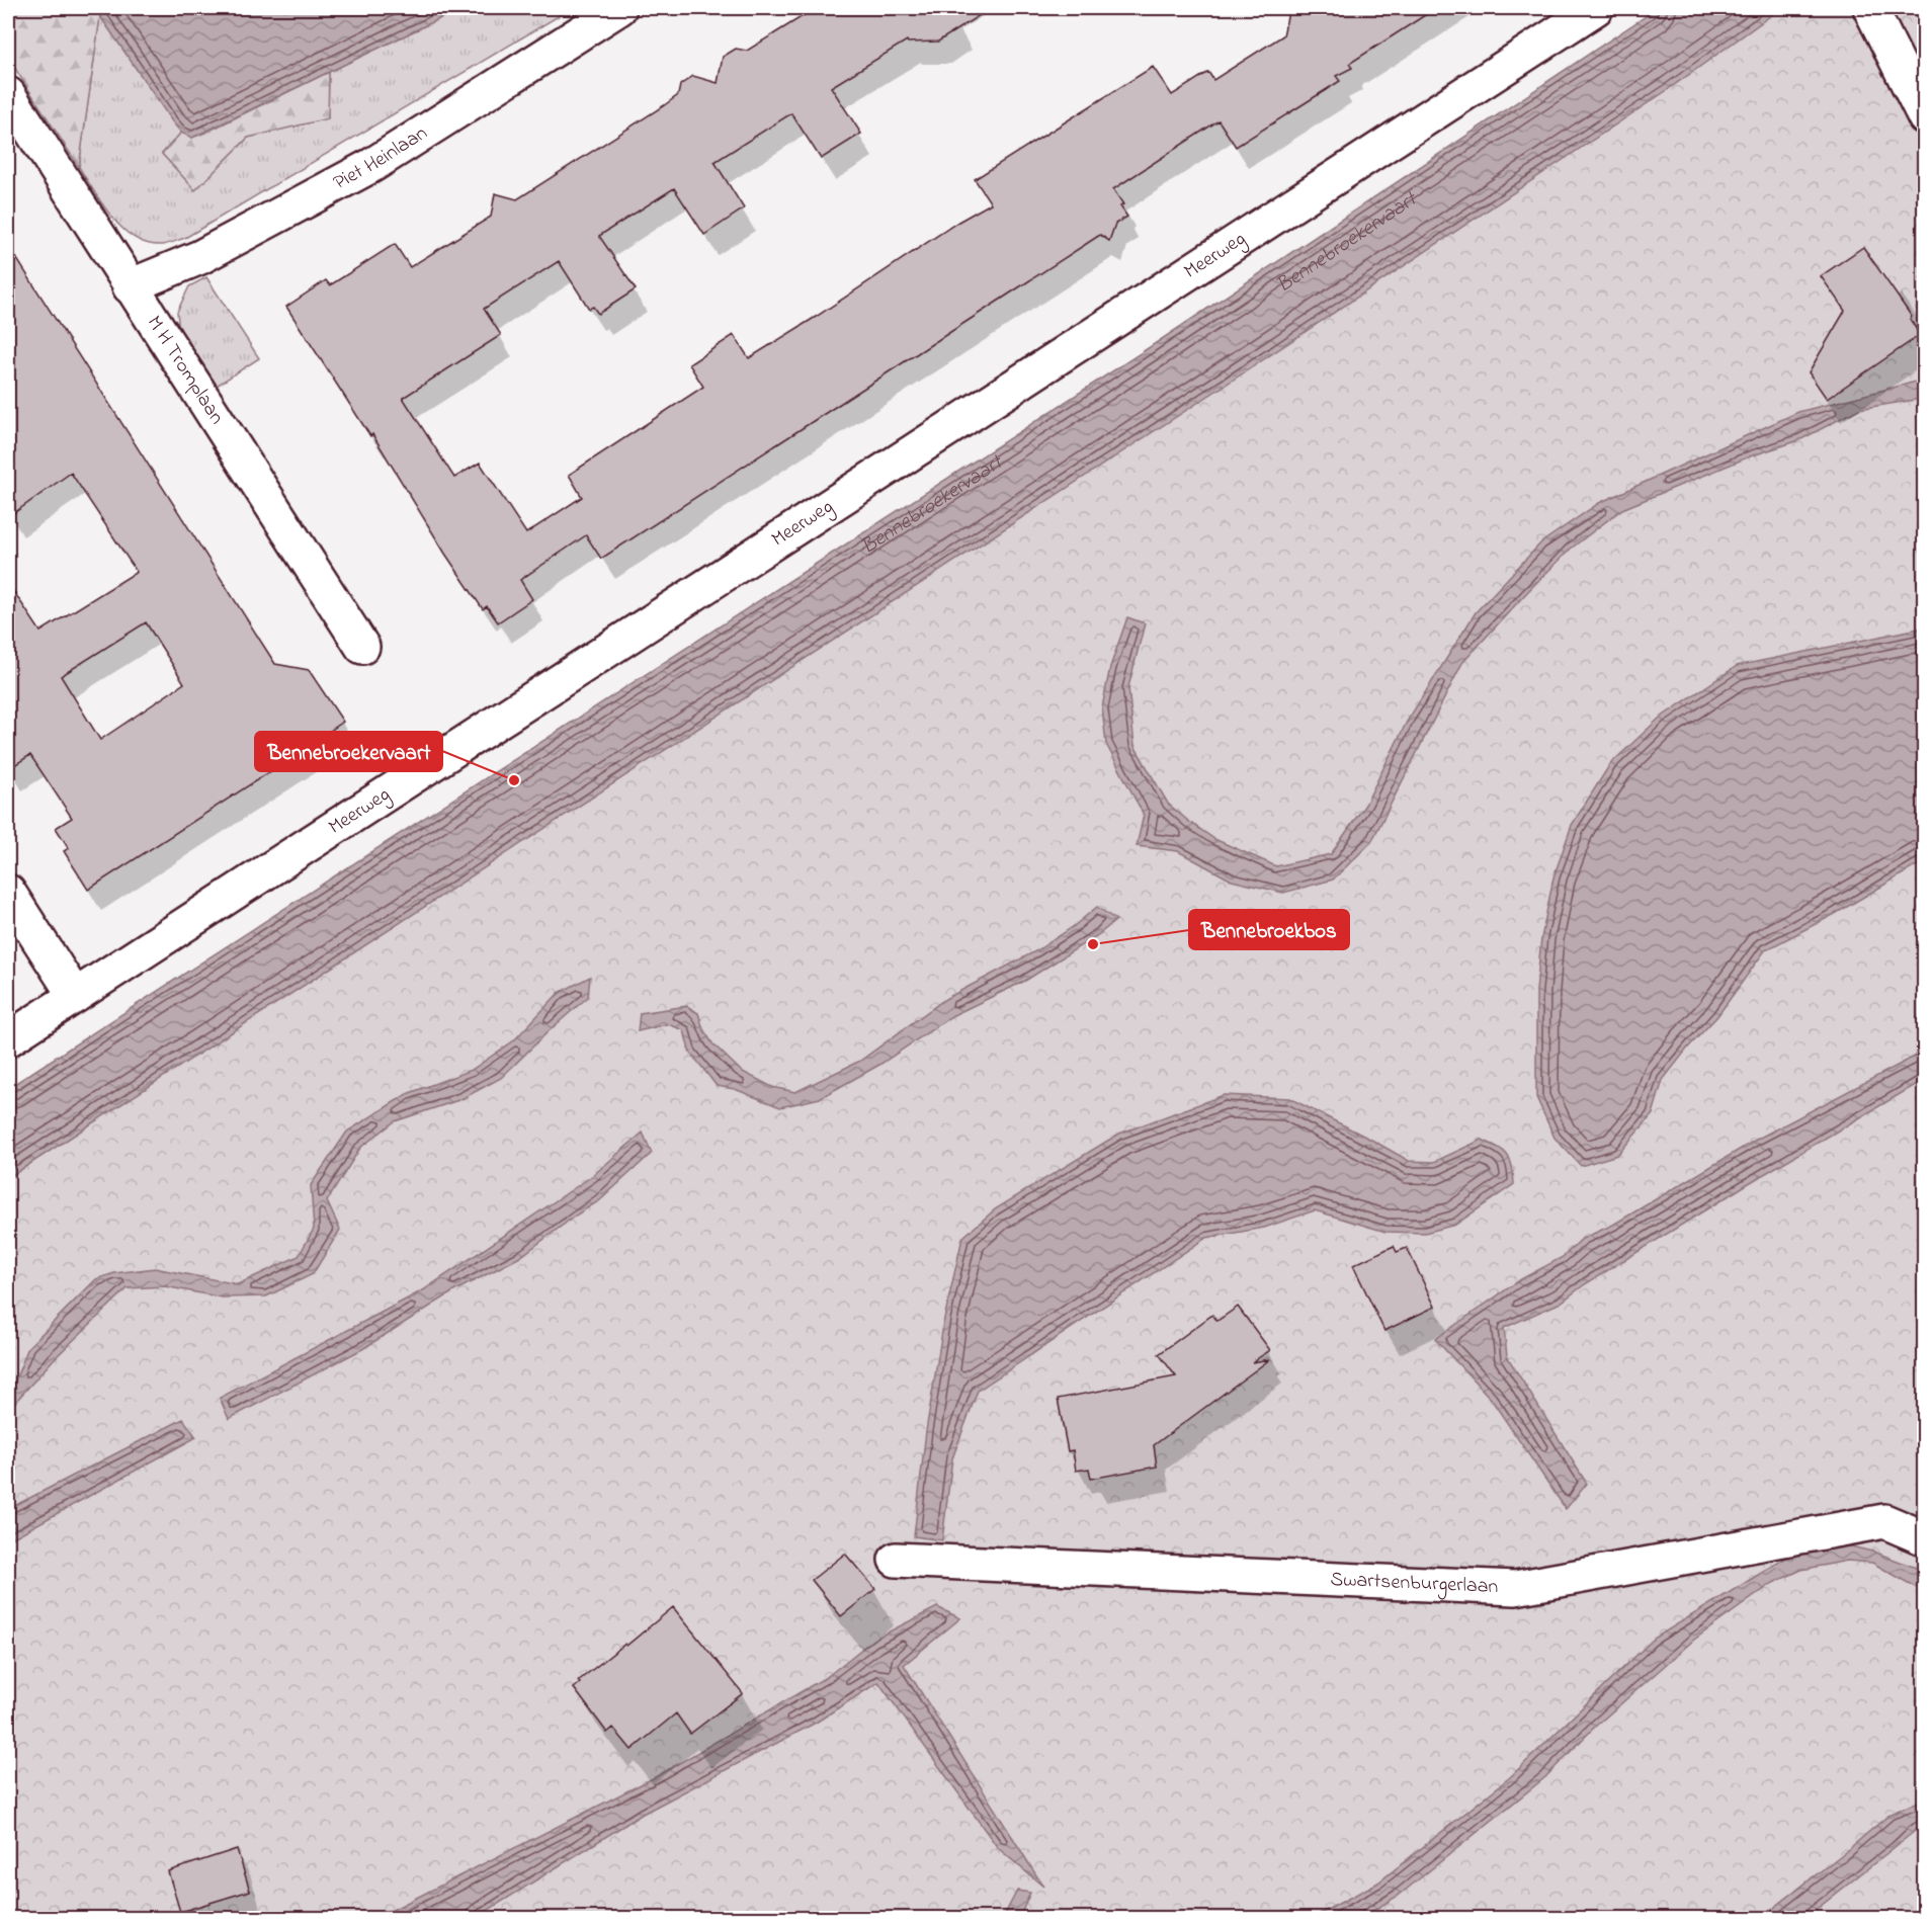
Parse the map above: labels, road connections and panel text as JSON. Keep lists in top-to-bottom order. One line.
{"streets":{"street":["Piet Heinlaan","Meerweg","M H Tromplaan","Swartsenburgerlaan"]},"crossings":[["Piet Heinlaan","M H Tromplaan"]],"water":["Bennebroekervaart"],"places":["Bennebroekervaart","Bennebroekbos"]}
